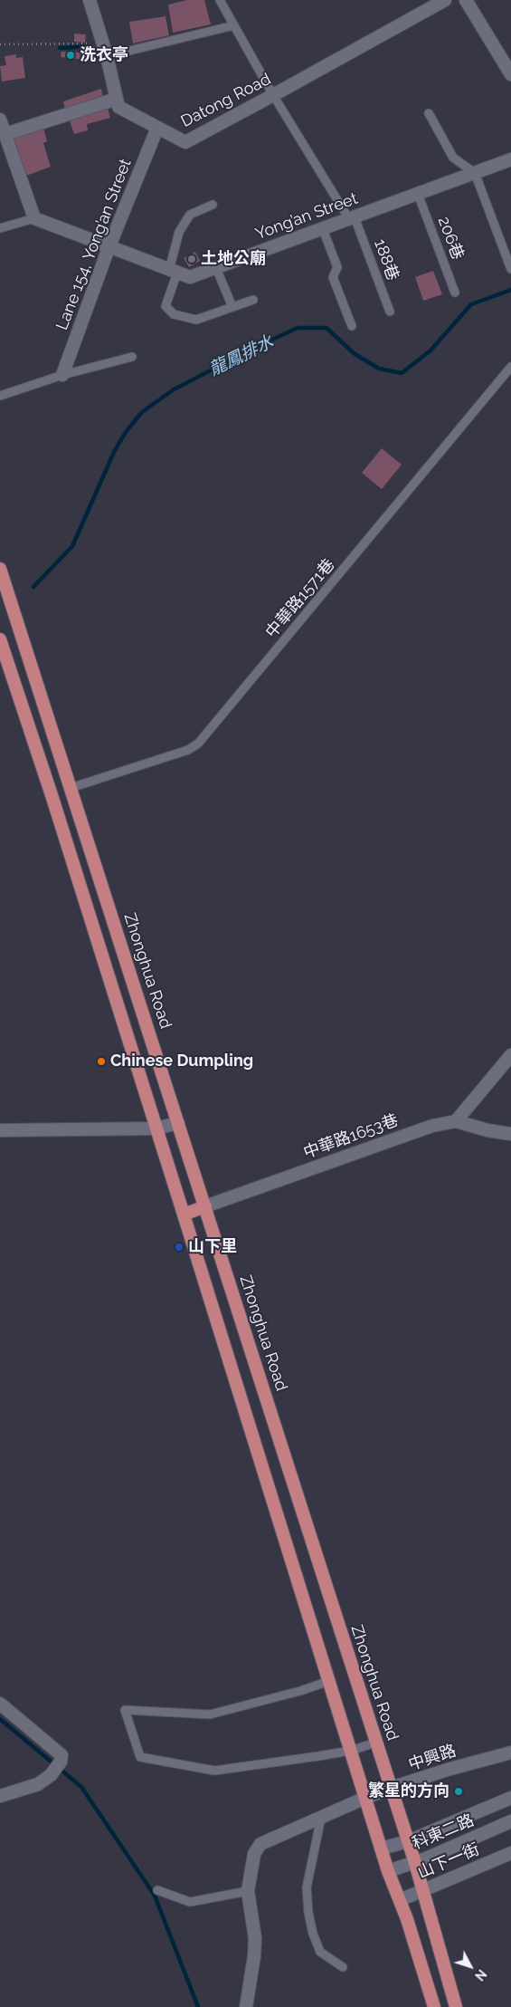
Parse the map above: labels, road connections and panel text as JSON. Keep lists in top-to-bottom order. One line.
{"streets":{"main road":["Zhonghua Road"],"street":["Datong Road","Yong’an Street","Lane 154, Yong’an Street","中華路1653巷","中興路","科東二路","山下一街"],"lane":["206巷","188巷","中華路1571巷"]},"crossings":[["Datong Road","Lane 154, Yong’an Street"],["Datong Road","188巷"],["Yong’an Street","206巷"],["Yong’an Street","Lane 154, Yong’an Street"],["Yong’an Street","188巷"],["中華路1571巷","Zhonghua Road"],["Zhonghua Road","中華路1653巷"],["Zhonghua Road","中興路"],["Zhonghua Road","科東二路"],["Zhonghua Road","山下一街"]],"water":["龍鳳排水"],"places":["洗衣亭","土地公廟","Chinese Dumpling","山下里","繁星的方向"],"north":"bottom right"}
